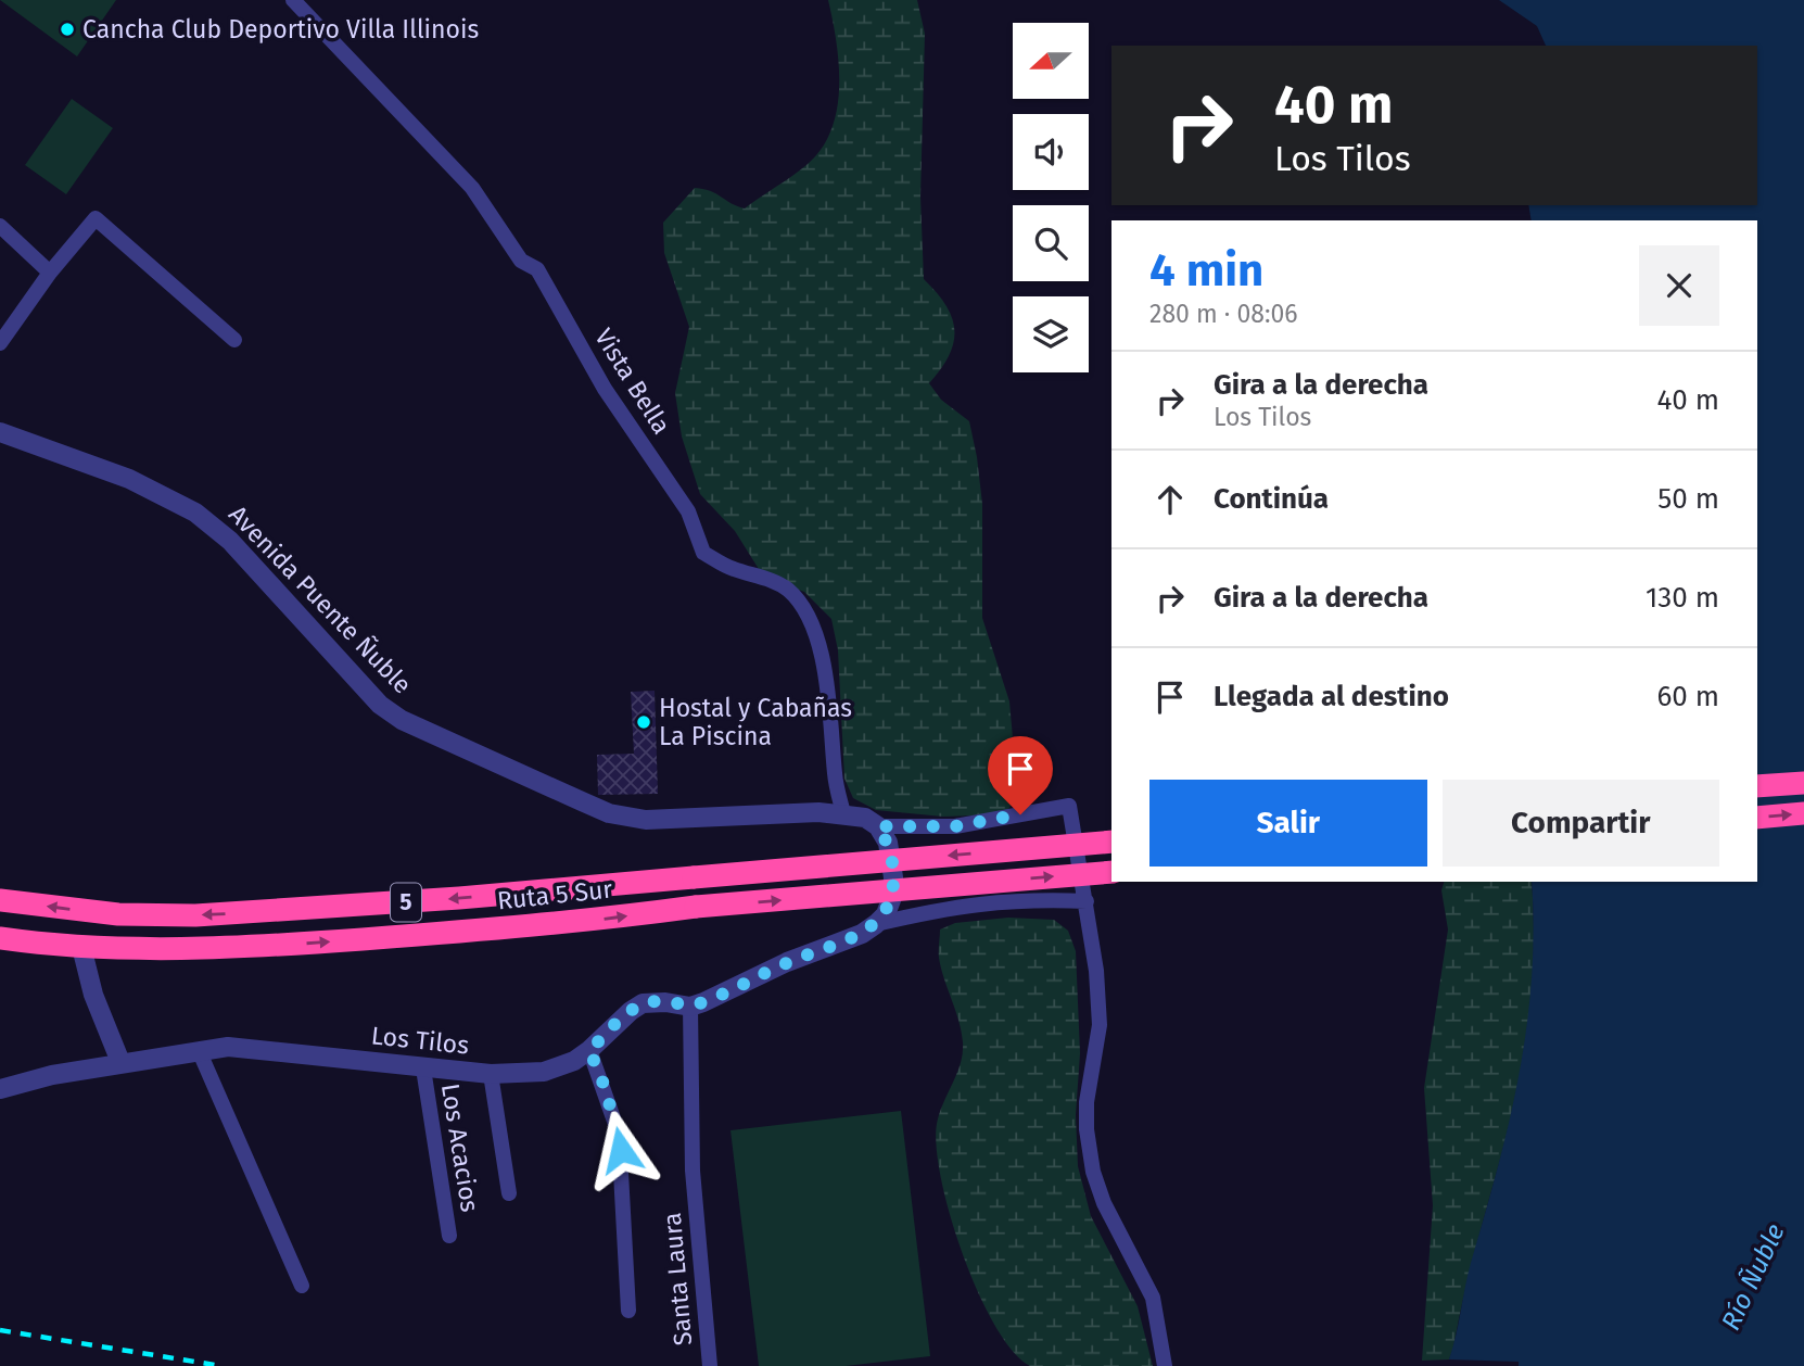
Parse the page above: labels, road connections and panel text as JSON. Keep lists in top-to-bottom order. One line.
{"streets":{"highway":["Ruta 5 Sur","5"],"street":["Vista Bella","Avenida Puente Ñuble","Los Tilos","Los Acacios","Santa Laura"]},"crossings":[["Vista Bella","Avenida Puente Ñuble"],["Los Tilos","Los Acacios"],["Los Tilos","Santa Laura"]],"water":["Río Ñuble"],"places":["Cancha Club Deportivo Villa Illinois","Hostal y Cabañas La Piscina"],"north":"left","page":{"turn":["40 m","Los Tilos"],"heading":["4 min","280 m · 08:06"],"list":[{"name":"Gira a la derecha","note":"Los Tilos","value":"40 m"},{"name":"Continúa","value":"50 m"},{"name":"Gira a la derecha","value":"130 m"},{"name":"Llegada al destino","value":"60 m"}],"buttons":["Salir","Compartir"]}}
